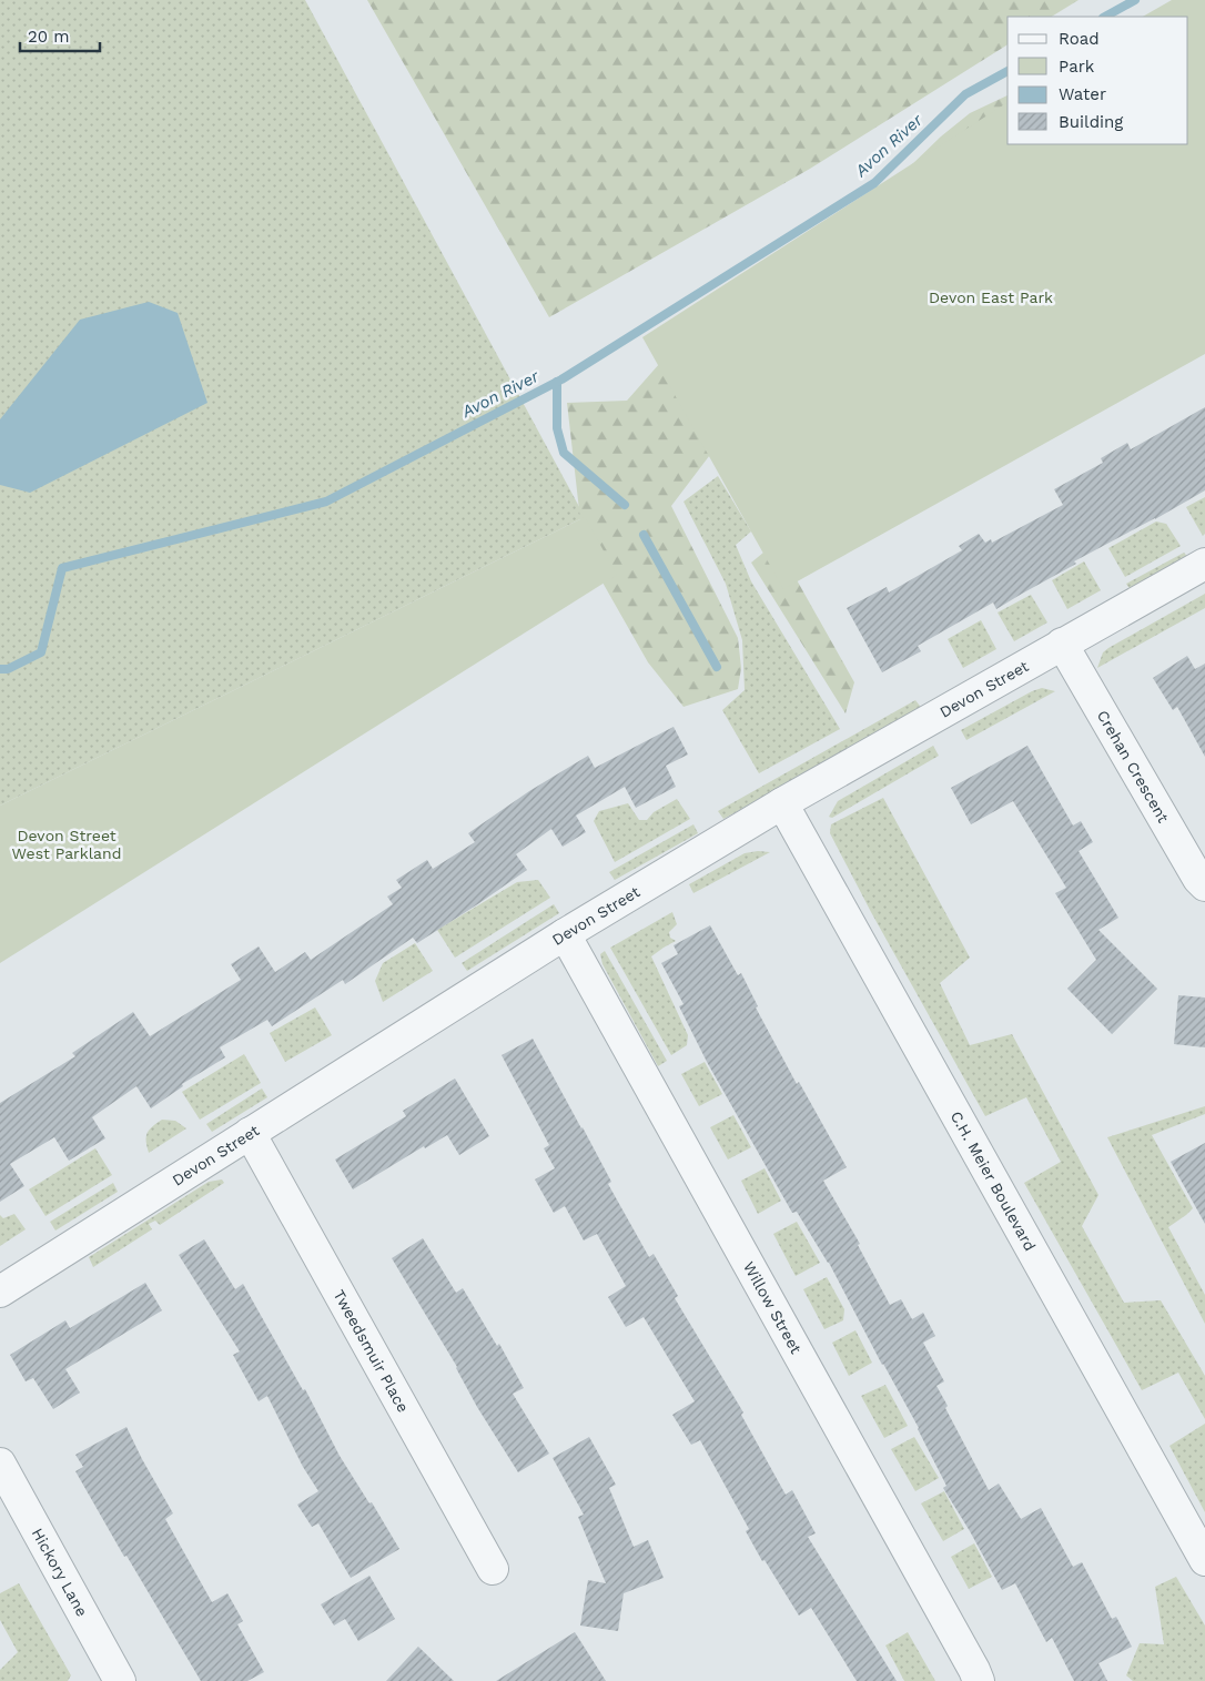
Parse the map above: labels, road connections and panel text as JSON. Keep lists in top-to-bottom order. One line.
{"streets":{"street":["Devon Street","Crehan Crescent","C.H. Meier Boulevard","Willow Street","Tweedsmuir Place","Hickory Lane"]},"crossings":[["Devon Street","Crehan Crescent"],["Devon Street","C.H. Meier Boulevard"],["Devon Street","Willow Street"],["Devon Street","Tweedsmuir Place"]],"water":["Avon River"],"parks":["Devon East Park","Devon Street West Parkland"],"legend":["Road","Park","Water","Building"],"scale_bar":"20 m"}
